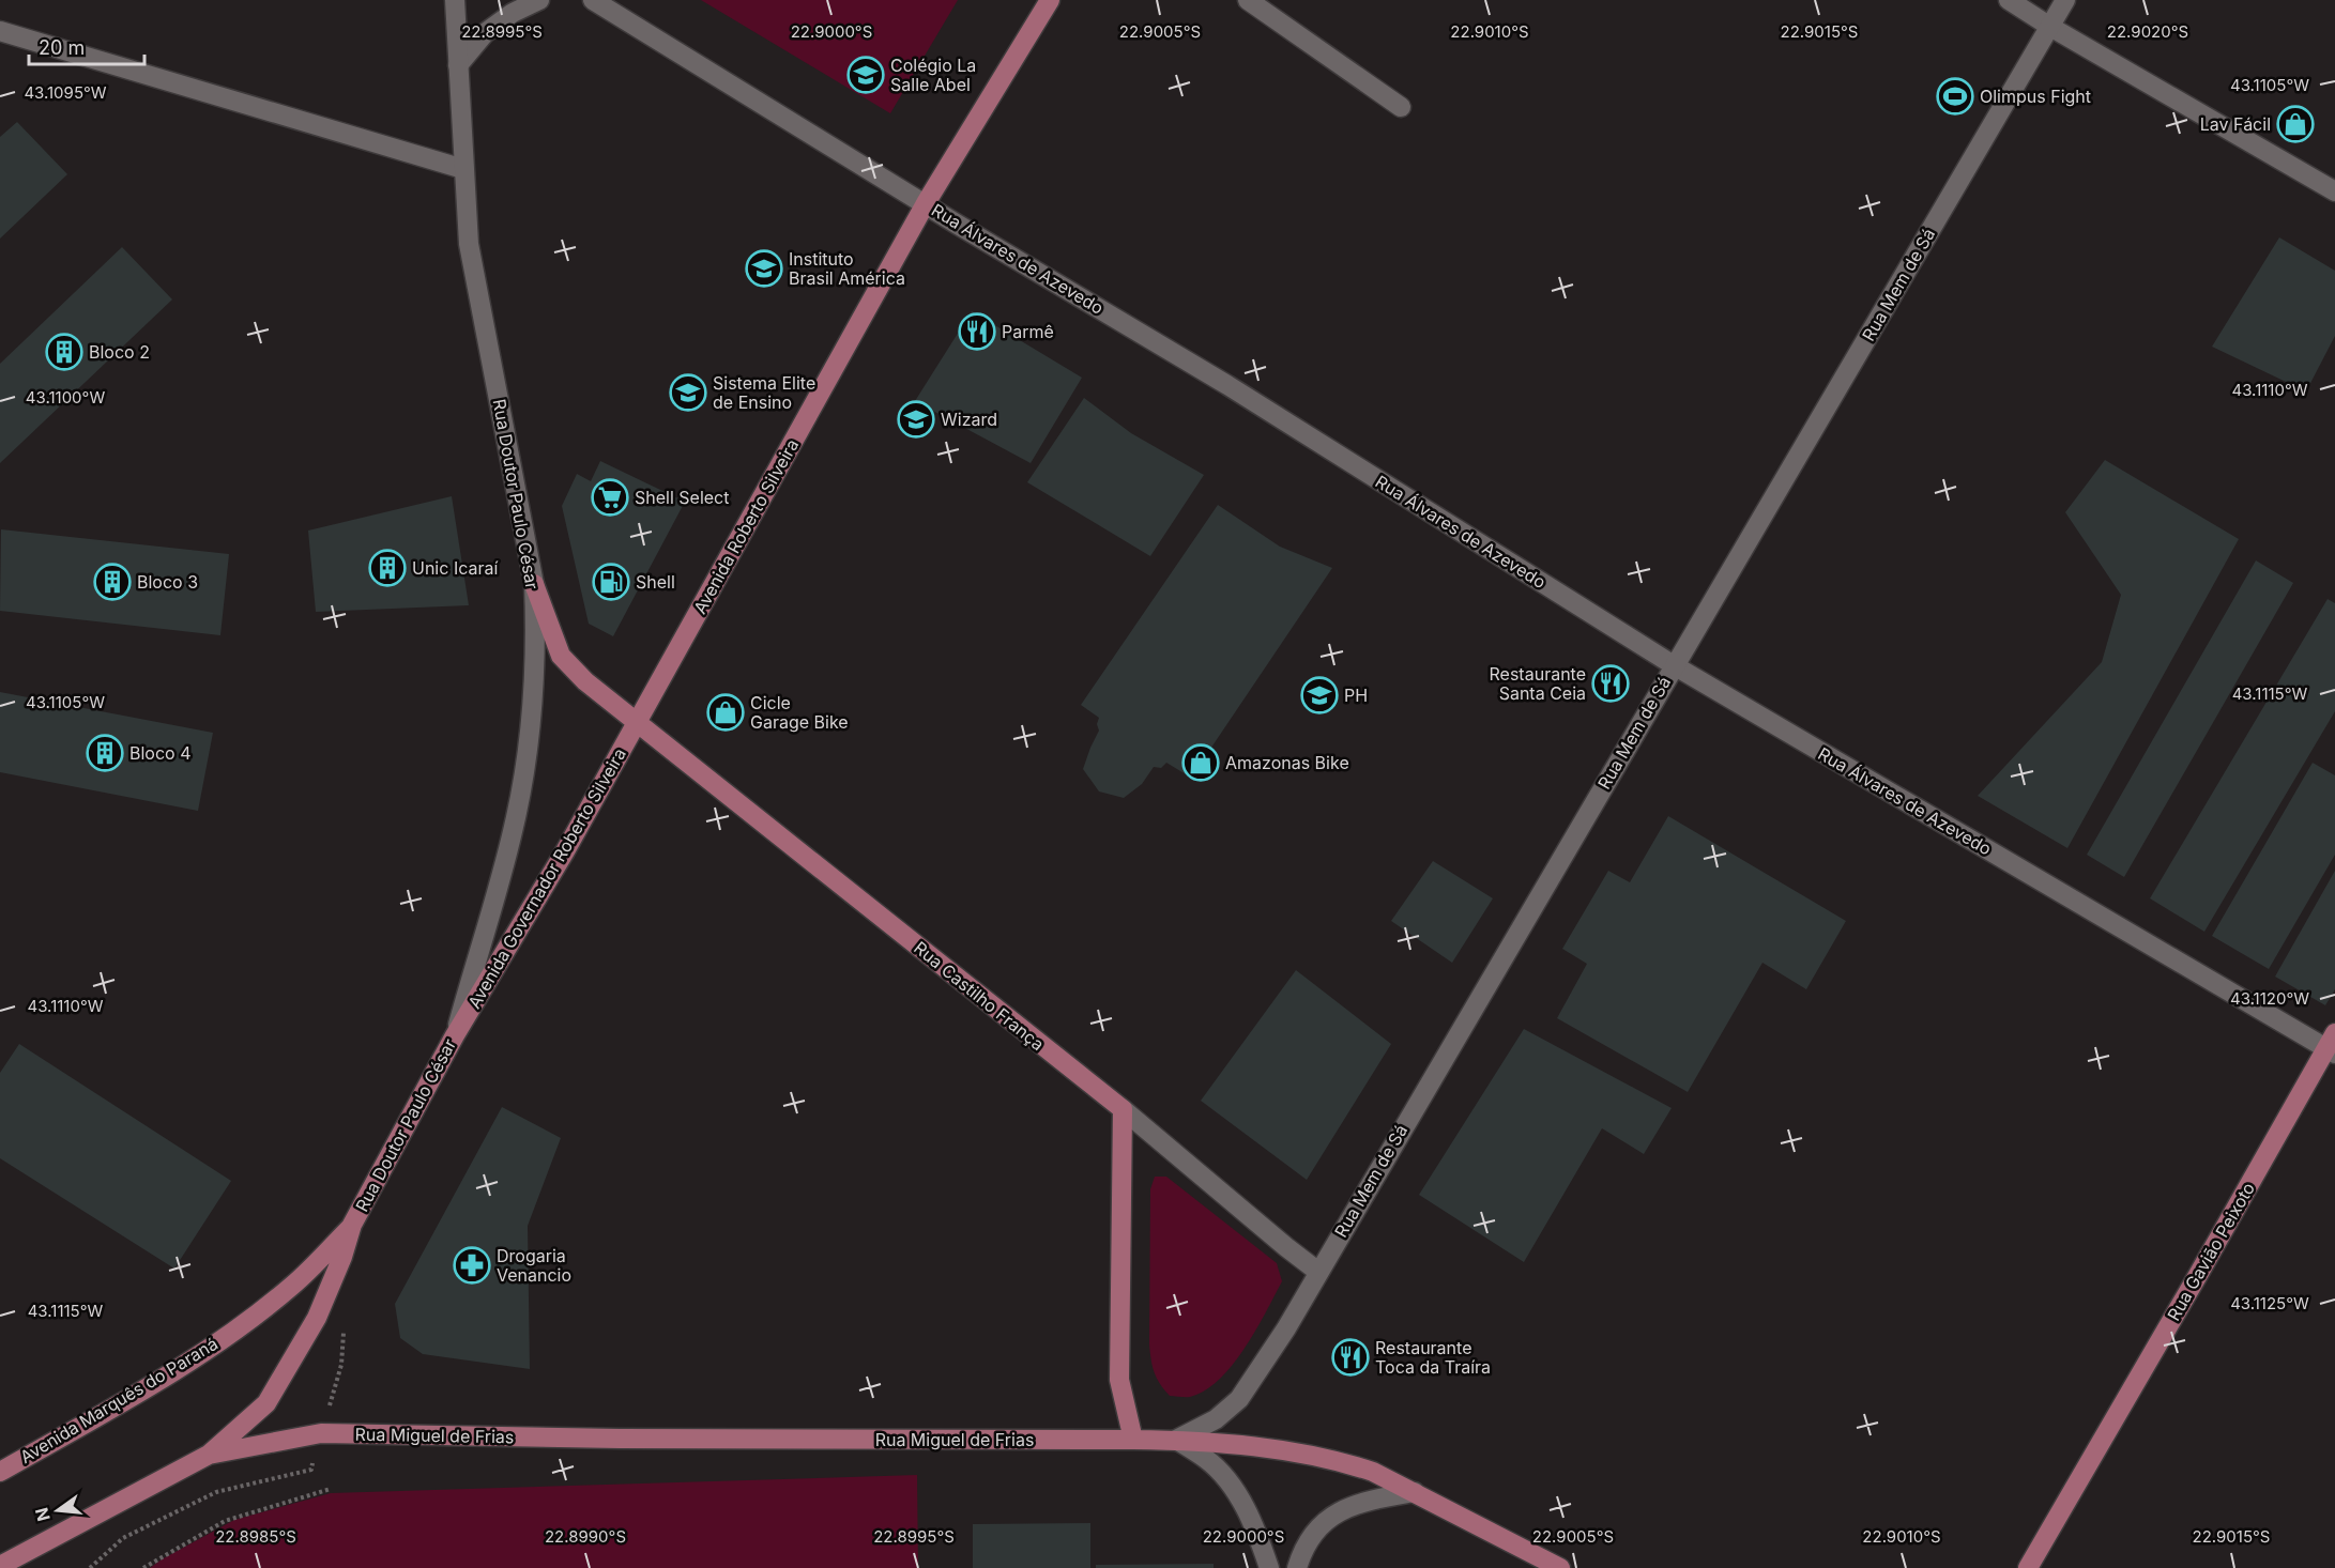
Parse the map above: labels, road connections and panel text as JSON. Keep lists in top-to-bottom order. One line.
{"streets":{"main road":["Rua Álvares de Azevedo","Rua Mem de Sá","Rua Doutor Paulo César","Avenida Roberto Silveira","Avenida Governador Roberto Silveira","Rua Castilho França","Rua Gavião Peixoto","Avenida Marquês do Paraná","Rua Miguel de Frias"]},"crossings":[["Rua Álvares de Azevedo","Rua Mem de Sá"],["Rua Álvares de Azevedo","Avenida Roberto Silveira"],["Rua Álvares de Azevedo","Rua Gavião Peixoto"],["Rua Mem de Sá","Rua Castilho França"],["Rua Mem de Sá","Rua Miguel de Frias"],["Rua Doutor Paulo César","Avenida Governador Roberto Silveira"],["Rua Doutor Paulo César","Rua Castilho França"],["Rua Doutor Paulo César","Avenida Marquês do Paraná"],["Avenida Roberto Silveira","Avenida Governador Roberto Silveira"],["Avenida Roberto Silveira","Rua Castilho França"],["Avenida Governador Roberto Silveira","Rua Castilho França"]],"places":{"school or university":["Colégio La Salle Abel","Instituto Brasil América","Sistema Elite de Ensino","Wizard","PH"],"sports":["Olimpus Fight"],"shop":["Lav Fácil","Cicle Garage Bike","Amazonas Bike"],"restaurant":["Parmê","Restaurante Santa Ceia","Restaurante Toca da Traíra"],"building":["Bloco 2","Unic Icaraí","Bloco 3","Bloco 4"],"supermarket":["Shell Select"],"fuel station":["Shell"],"pharmacy":["Drogaria Venancio"]},"scale_bar":"20 m","north":"left","coordinates":["22.8995°S","22.9000°S","22.9005°S","22.9010°S","22.9015°S","22.9020°S","43.1105°W","43.1095°W","43.1110°W","43.1100°W","43.1115°W","43.1120°W","43.1125°W","22.8985°S","22.8990°S"]}
